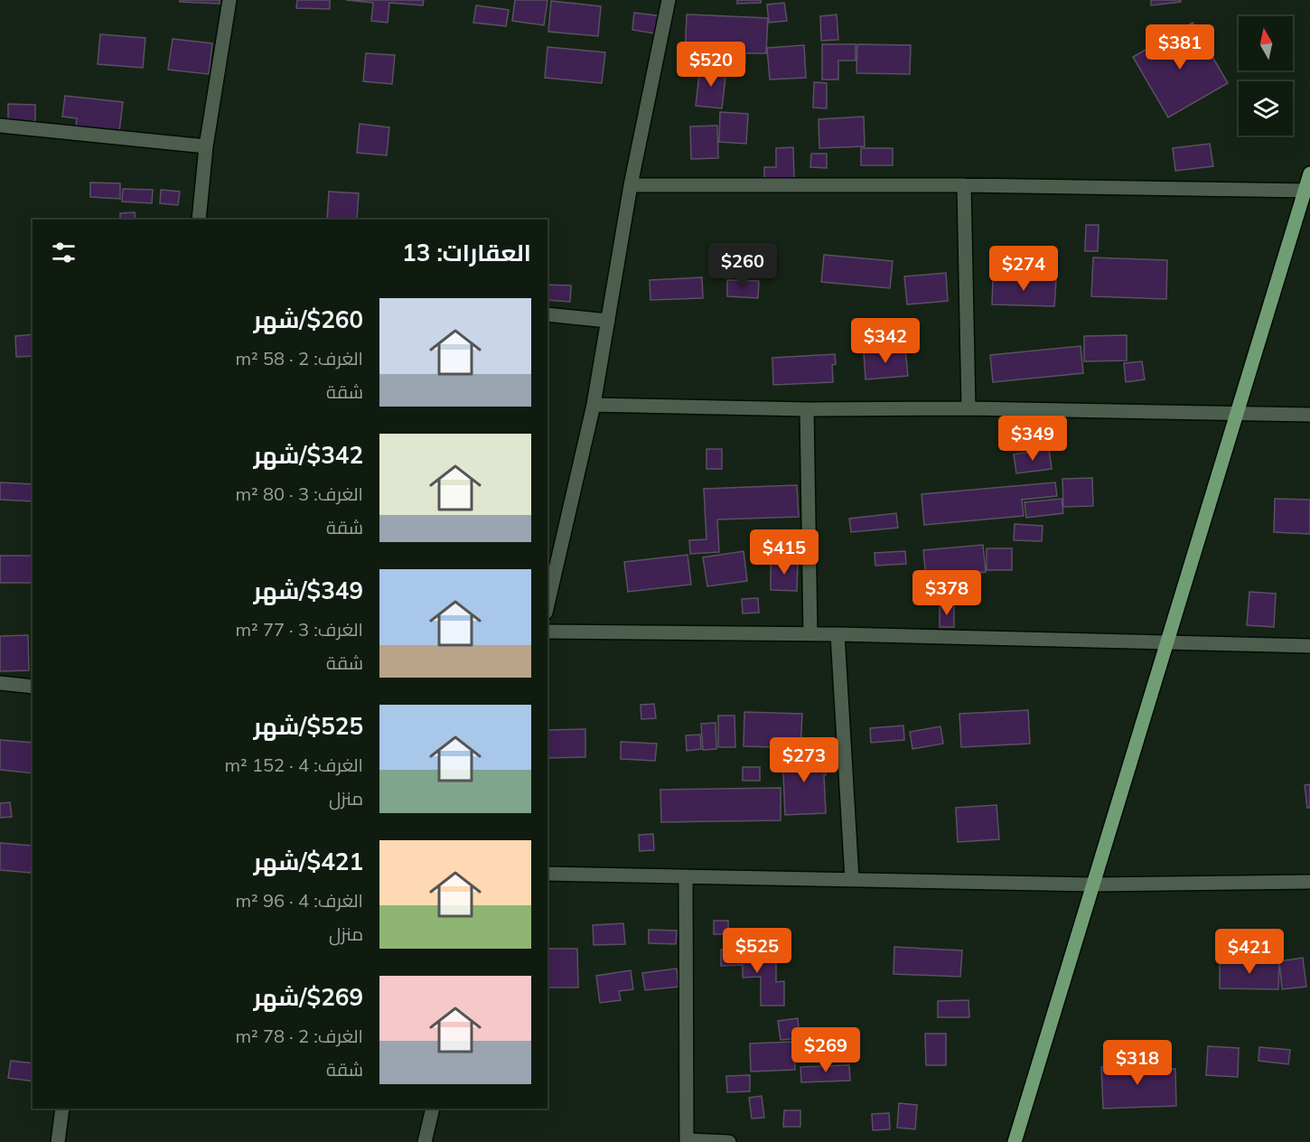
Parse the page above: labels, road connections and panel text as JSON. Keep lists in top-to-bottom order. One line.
{"north":"top","page":{"price":["$381","$520","$260","$274","$342","$349","$415","$378","$273","$525","$421","$269","$318"],"heading":"العقارات: 13","list":[{"name":"$260/شهر","note":"الغرف: 2 · 58 m² · شقة"},{"name":"$342/شهر","note":"الغرف: 3 · 80 m² · شقة"},{"name":"$349/شهر","note":"الغرف: 3 · 77 m² · شقة"},{"name":"$525/شهر","note":"الغرف: 4 · 152 m² · منزل"},{"name":"$421/شهر","note":"الغرف: 4 · 96 m² · منزل"},{"name":"$269/شهر","note":"الغرف: 2 · 78 m² · شقة"}]}}
